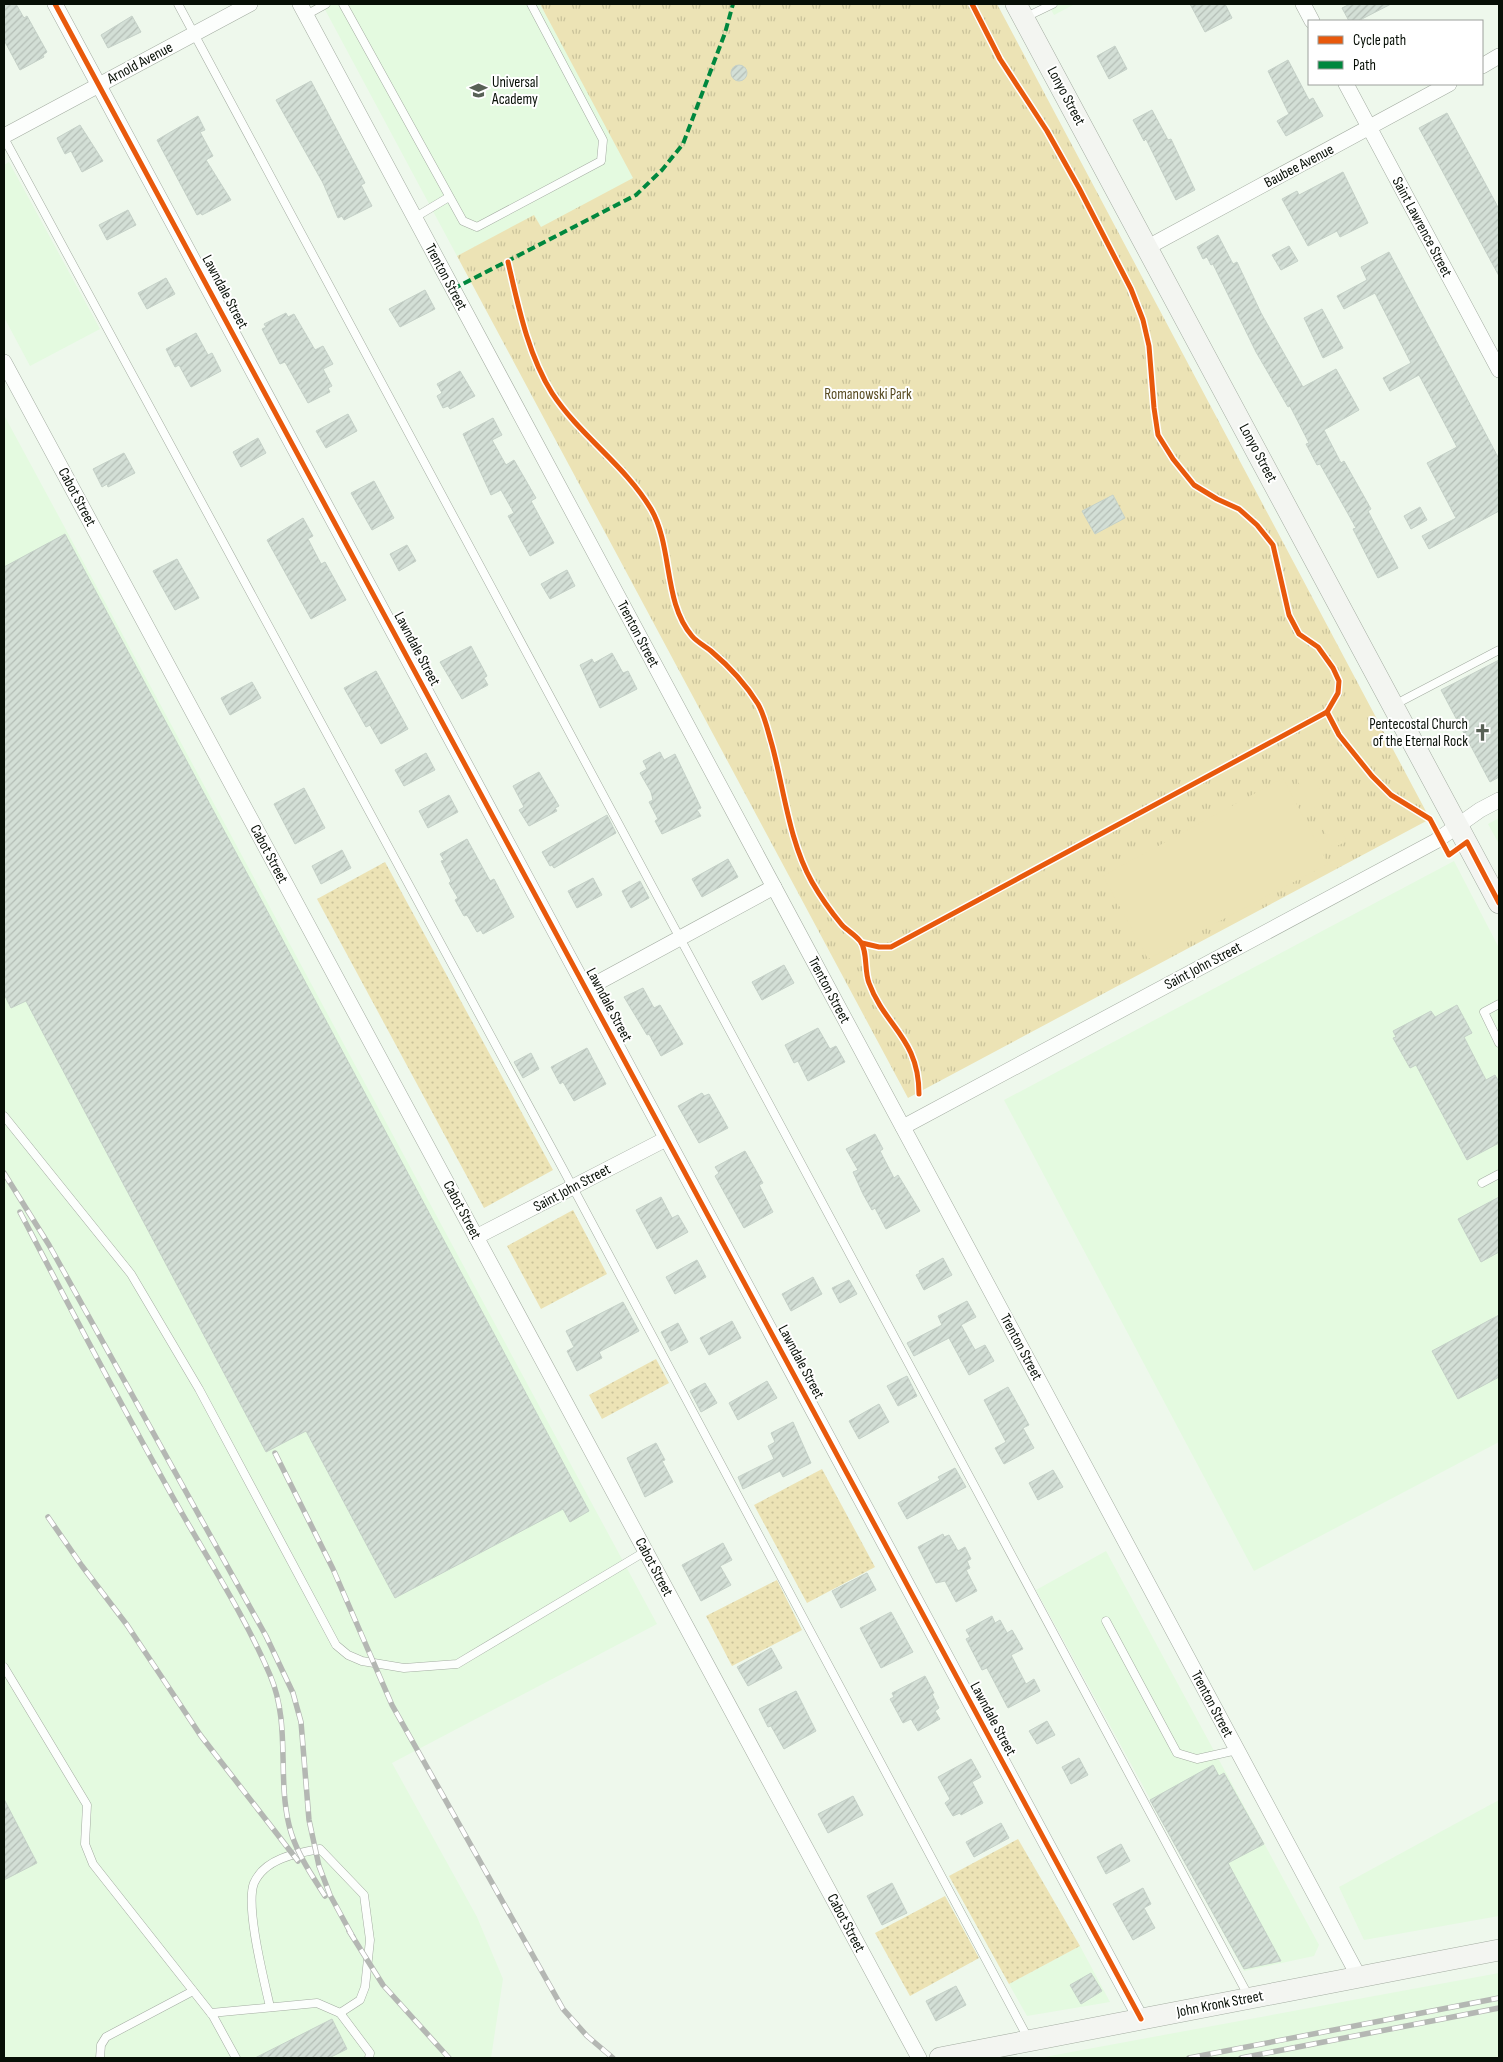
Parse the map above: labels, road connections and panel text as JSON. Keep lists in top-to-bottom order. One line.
{"streets":{"street":["Arnold Avenue","Lonyo Street","Baubee Avenue","Saint Lawrence Street","Trenton Street","Lawndale Street","Cabot Street","Saint John Street","John Kronk Street"]},"crossings":[["Arnold Avenue","Lawndale Street"],["Lonyo Street","Baubee Avenue"],["Lonyo Street","Saint John Street"],["Baubee Avenue","Saint Lawrence Street"],["Trenton Street","Saint John Street"],["Trenton Street","John Kronk Street"],["Lawndale Street","Saint John Street"],["Lawndale Street","John Kronk Street"],["Cabot Street","Saint John Street"]],"parks":["Romanowski Park"],"places":{"school or university":["Universal Academy"],"church":["Pentecostal Church of the Eternal Rock"]},"legend":["Cycle path","Path"]}
